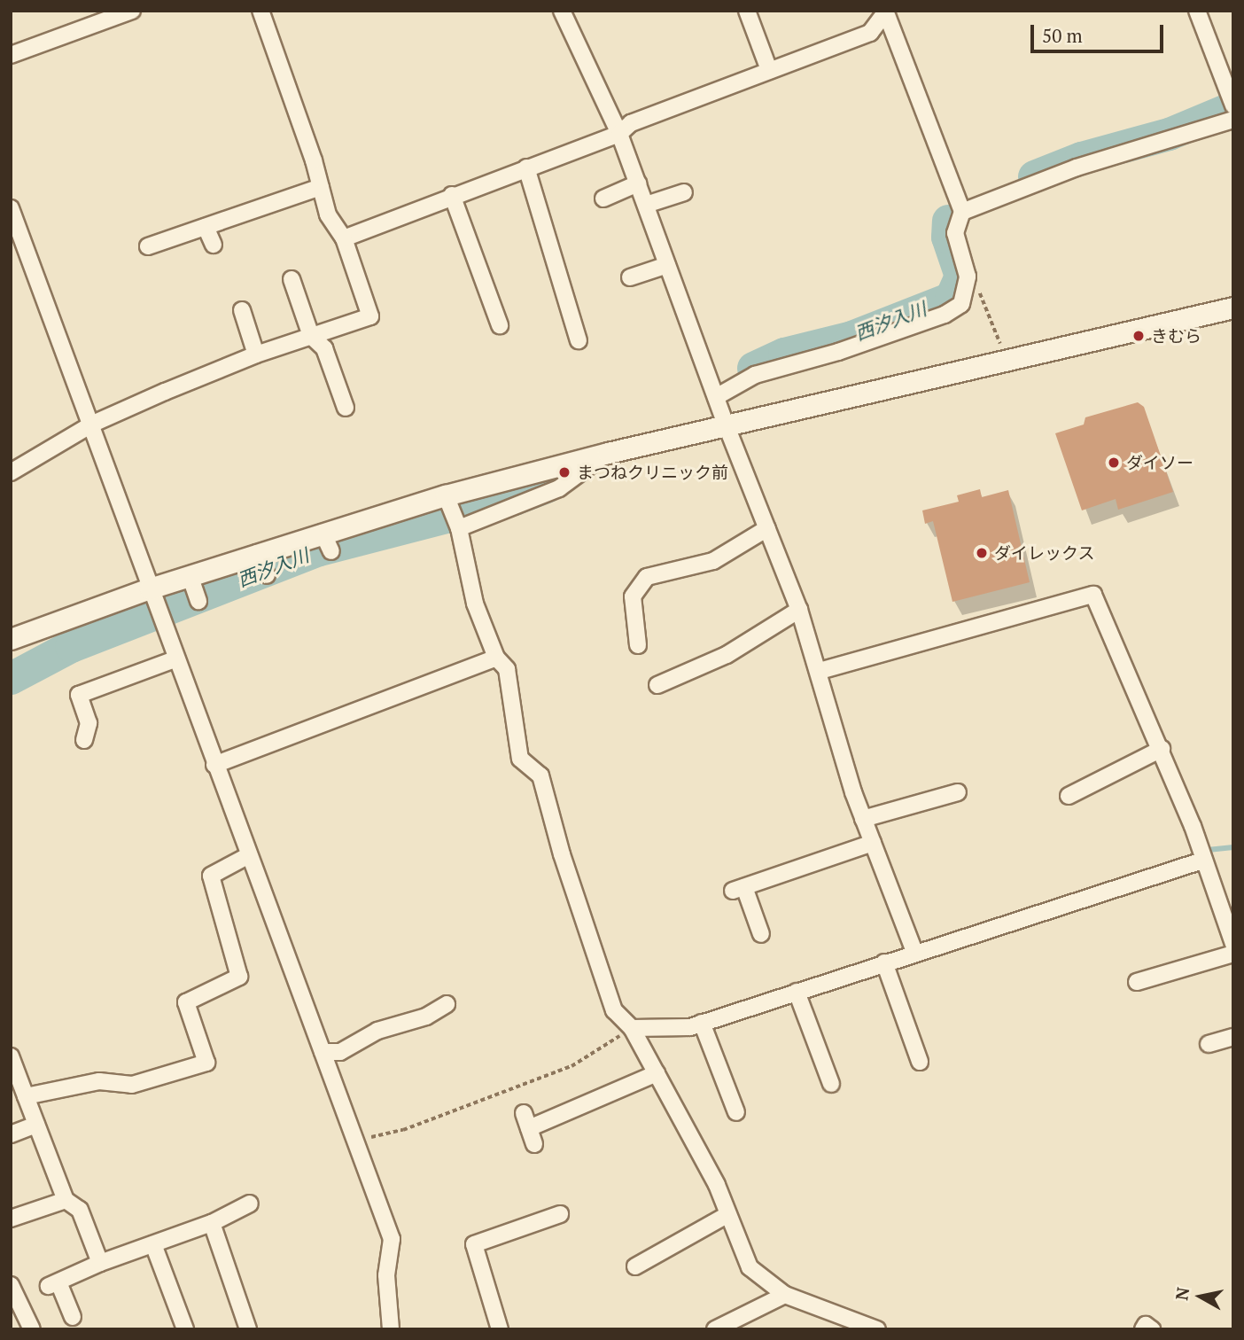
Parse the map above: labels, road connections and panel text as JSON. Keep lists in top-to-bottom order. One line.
{"water":["西汐入川"],"places":["きむら","ダイソー","まつねクリニック前","ダイレックス"],"scale_bar":"50 m","north":"left"}
